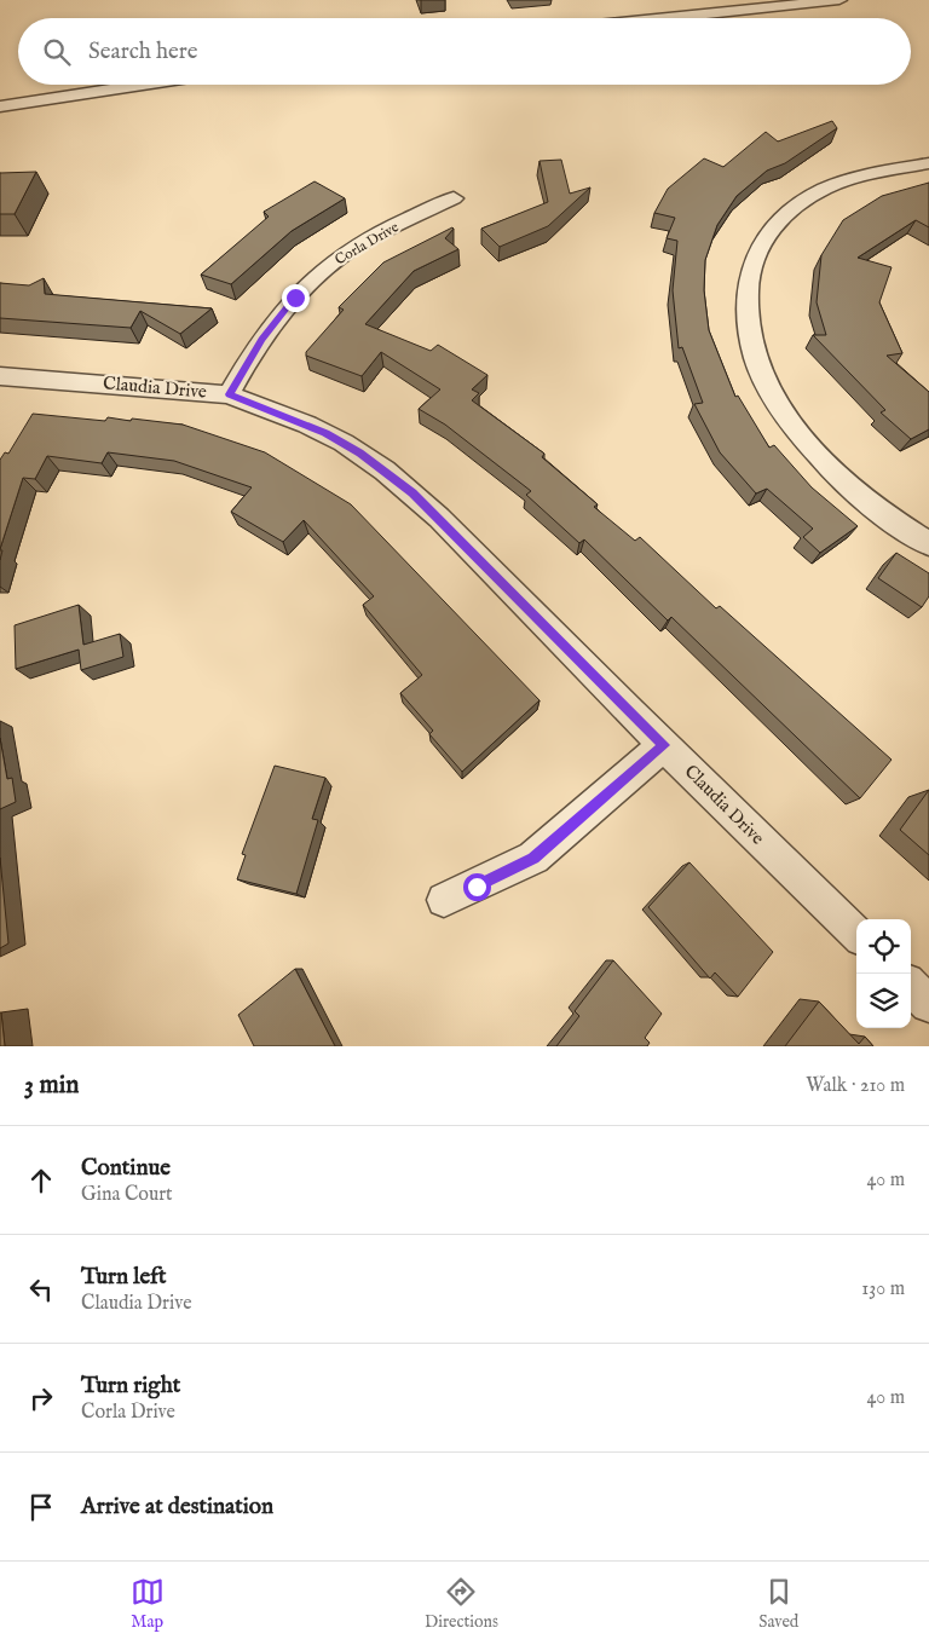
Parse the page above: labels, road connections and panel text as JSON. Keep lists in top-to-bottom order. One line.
{"streets":{"street":["Corla Drive","Claudia Drive"]},"crossings":[["Corla Drive","Claudia Drive"]],"page":{"search":"Search here","heading":["3 min","Walk · 210 m"],"list":[["Continue","Gina Court","40 m"],["Turn left","Claudia Drive","130 m"],["Turn right","Corla Drive","40 m"],"Arrive at destination"],"nav":["Map","Directions","Saved"]}}
